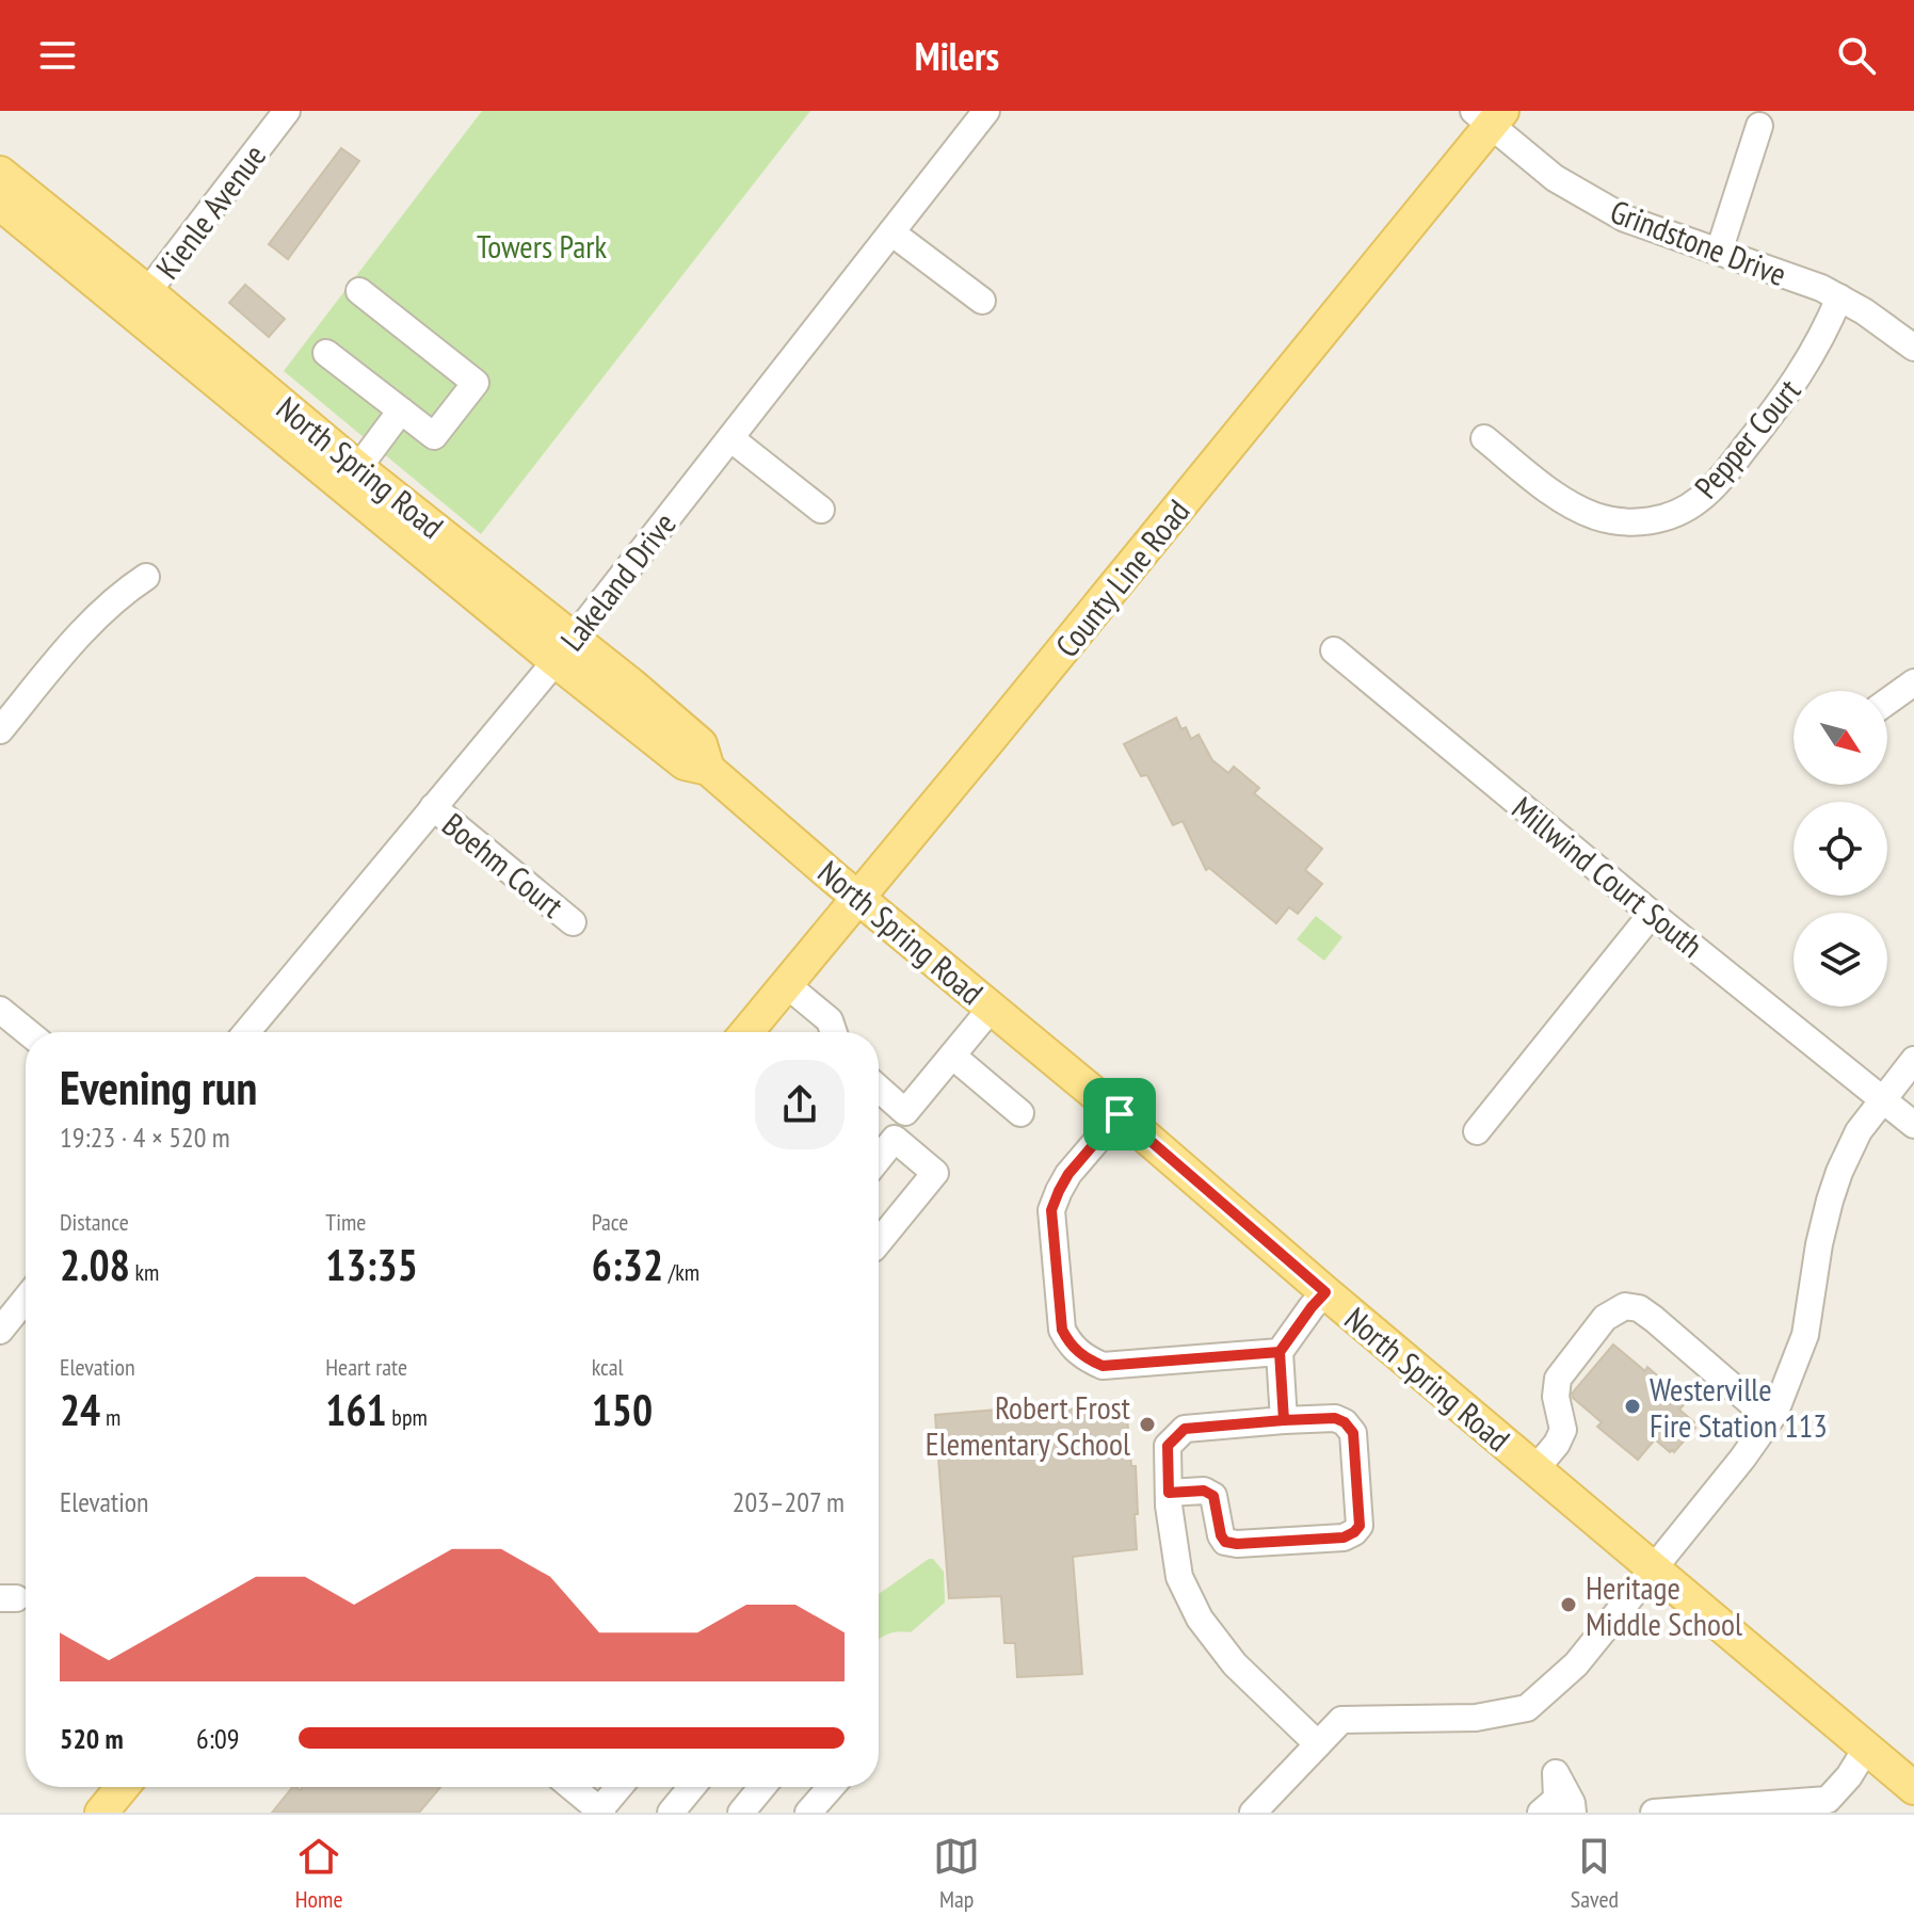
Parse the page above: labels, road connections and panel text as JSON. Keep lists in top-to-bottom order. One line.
{"streets":{"main road":["North Spring Road","County Line Road"],"street":["Kienle Avenue","Grindstone Drive","Pepper Court","Lakeland Drive","Boehm Court","Millwind Court South"]},"crossings":[["Kienle Avenue","North Spring Road"],["Grindstone Drive","Pepper Court"],["Grindstone Drive","County Line Road"],["North Spring Road","County Line Road"],["North Spring Road","Lakeland Drive"],["Lakeland Drive","Boehm Court"]],"parks":["Towers Park"],"places":["Westerville Fire Station 113","Robert Frost Elementary School","Heritage Middle School"],"north":"bottom right","page":{"header":"Milers","heading":["Evening run","19:23 · 4 × 520 m"],"stats":[["Distance","2.08 km"],["Time","13:35"],["Pace","6:32 /km"],["Elevation","24 m"],["Heart rate","161 bpm"],["kcal","150"]],"chart":["Elevation","203–207 m"],"list":[{"name":"520 m","note":"6:09"}],"tabs":["Home","Map","Saved"]}}
